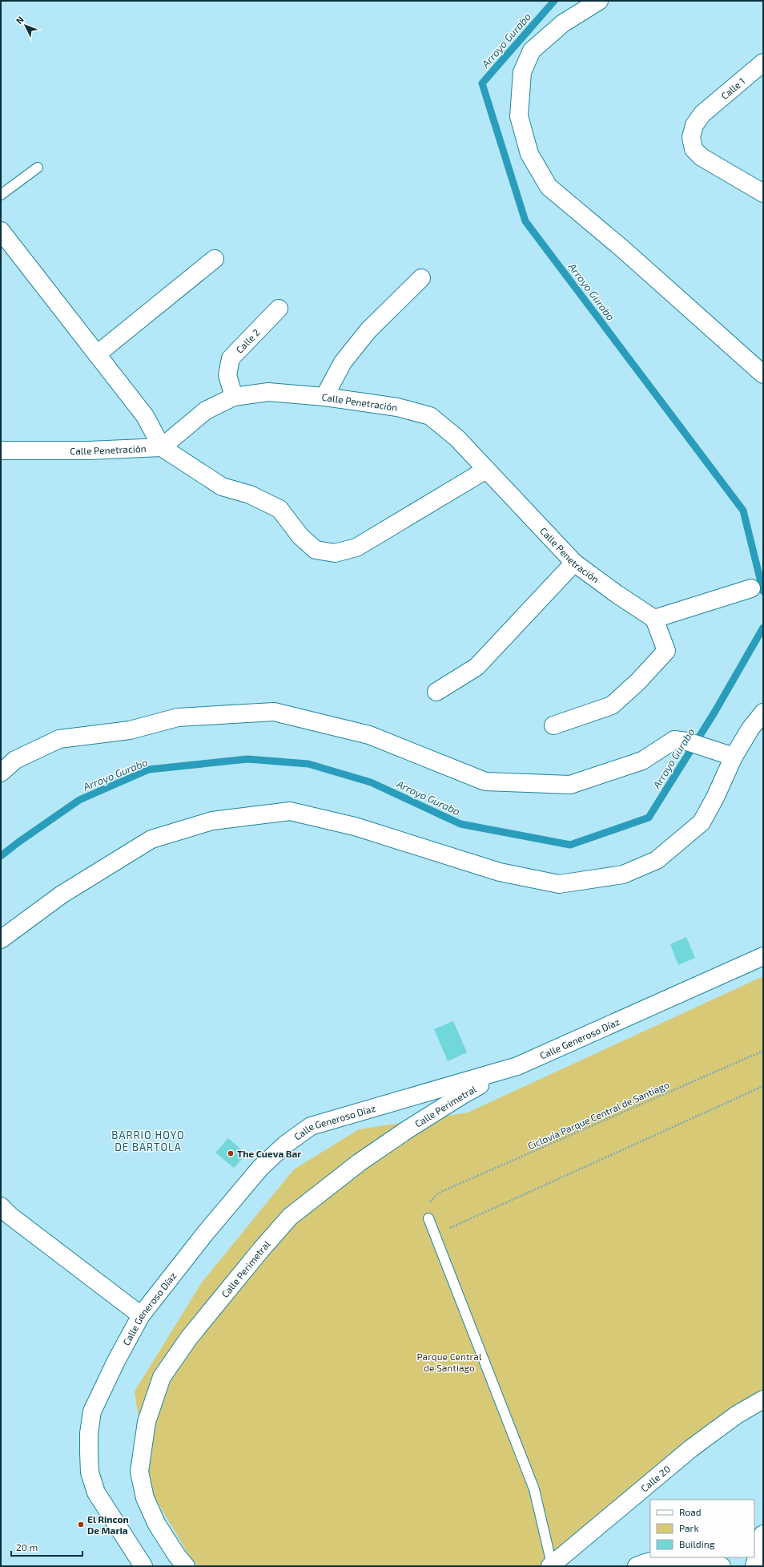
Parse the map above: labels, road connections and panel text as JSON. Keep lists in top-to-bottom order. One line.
{"streets":{"street":["Calle 1","Calle 2","Calle Penetración","Calle Generoso Díaz","Calle Perimetral","Calle 20"],"path":["Ciclovía Parque Central de Santiago"]},"crossings":[["Calle 2","Calle Penetración"],["Calle Generoso Díaz","Calle Perimetral"]],"districts":["BARRIO HOYO DE BARTOLA"],"water":["Arroyo Gurabo"],"parks":["Parque Central de Santiago"],"places":["The Cueva Bar","El Rincon De Maria"],"legend":["Road","Park","Building"],"scale_bar":"20 m","north":"top left"}
